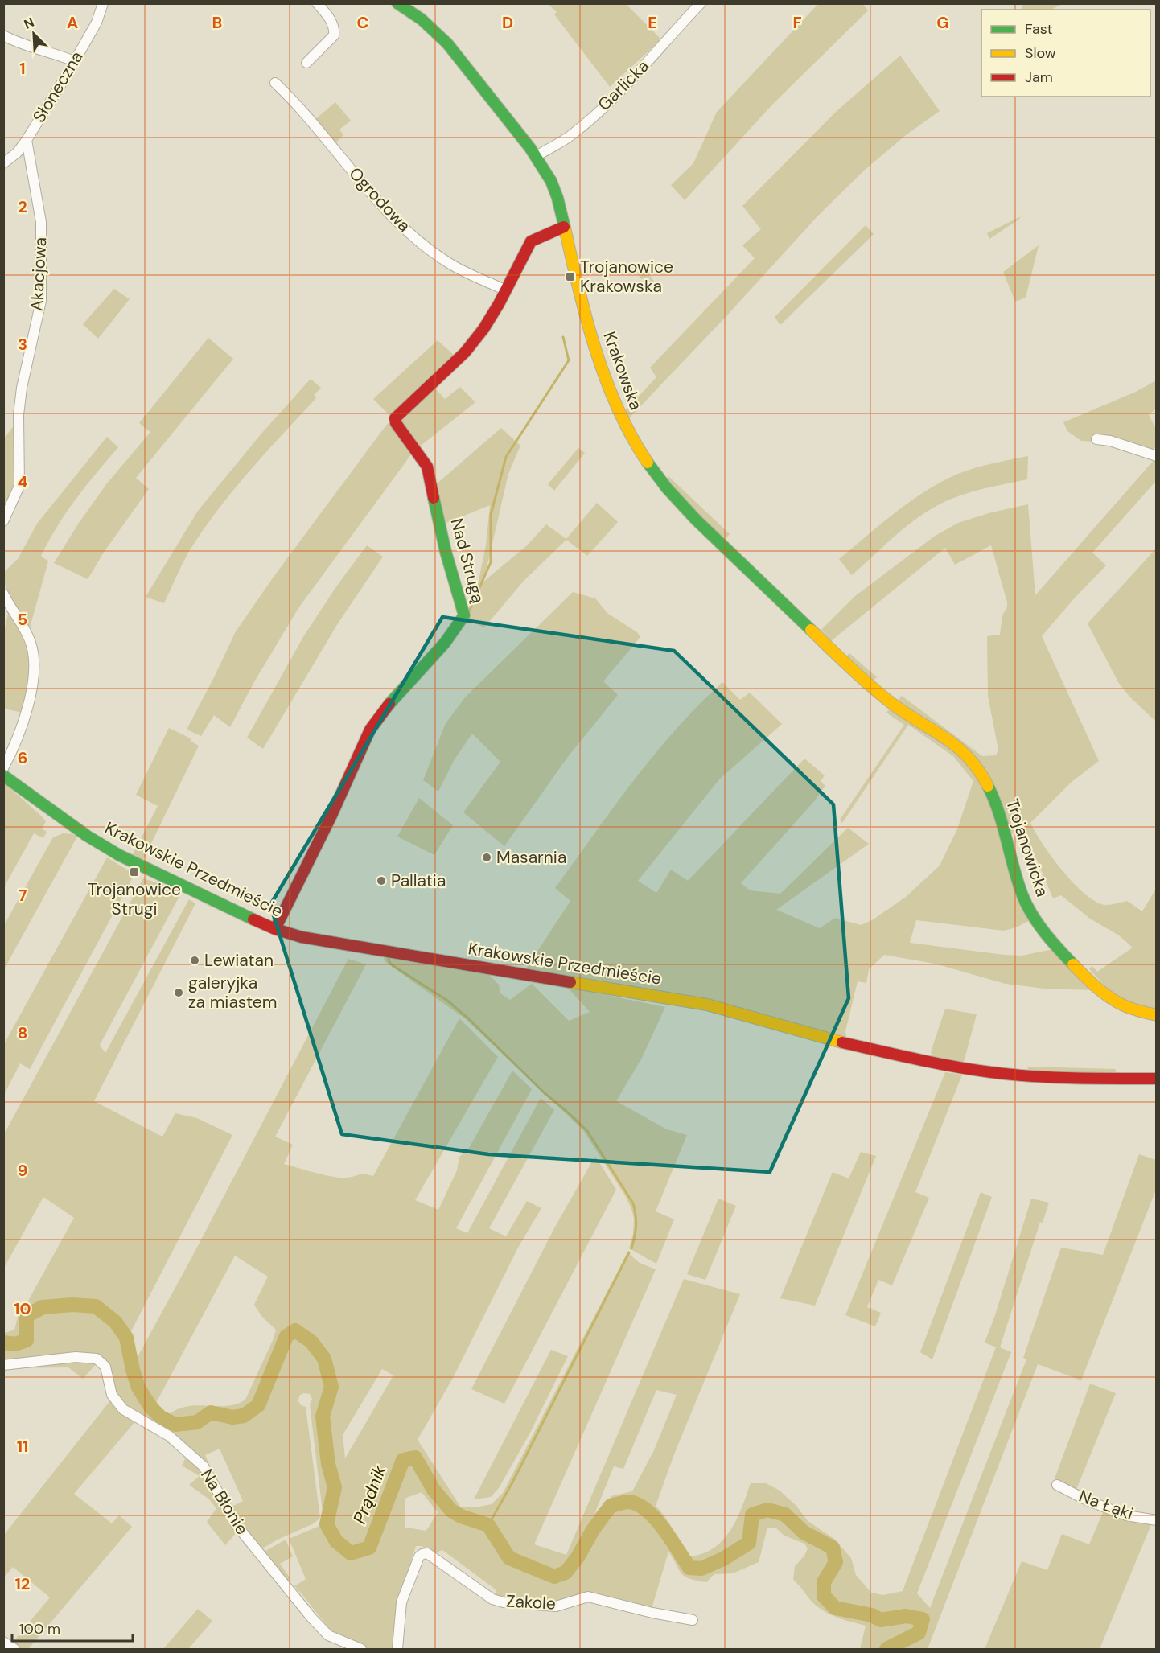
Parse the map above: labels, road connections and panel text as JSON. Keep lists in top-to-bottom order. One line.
{"streets":{"street":["Garlicka","Słoneczna","Ogrodowa","Akacjowa","Krakowska","Nad Strugą","Trojanowicka","Krakowskie Przedmieście","Na Błonie","Na Łąki","Zakole"]},"crossings":[["Garlicka","Krakowska"],["Słoneczna","Akacjowa"],["Ogrodowa","Nad Strugą"],["Krakowska","Nad Strugą"],["Krakowska","Trojanowicka"],["Nad Strugą","Krakowskie Przedmieście"]],"water":["Prądnik"],"places":{"transit":["Trojanowice Krakowska","Trojanowice Strugi"],"other":["Masarnia","Pallatia","Lewiatan","galeryjka za miastem"]},"legend":["Fast","Slow","Jam"],"scale_bar":"100 m","north":"top left","grid":{"columns":["A","B","C","D","E","F","G"],"rows":["1","2","3","4","5","6","7","8","9","10","11","12"]}}
